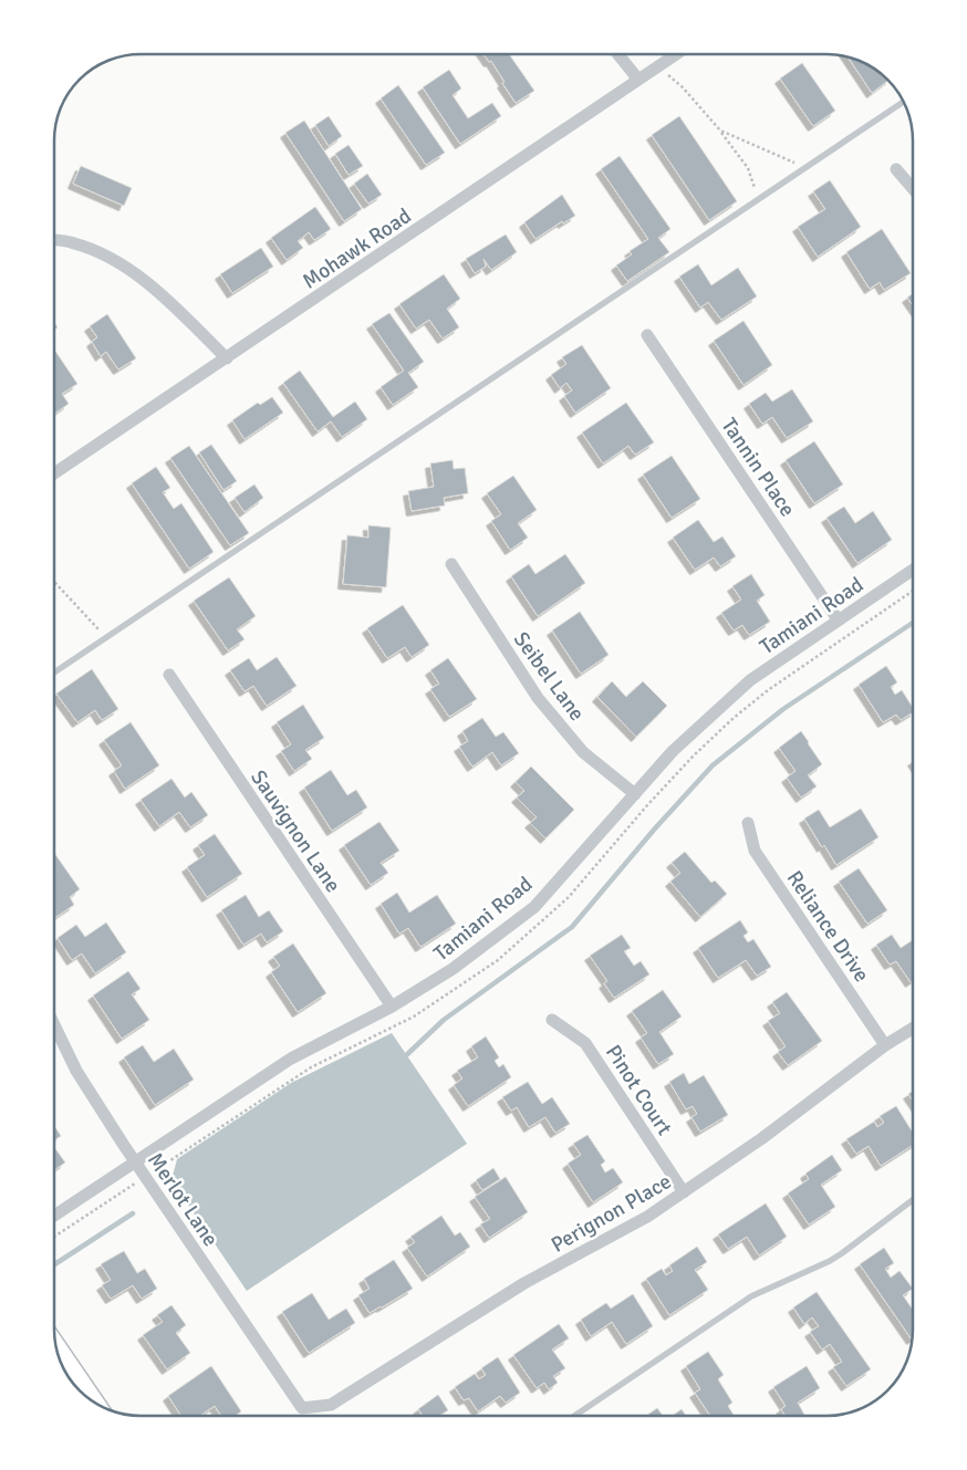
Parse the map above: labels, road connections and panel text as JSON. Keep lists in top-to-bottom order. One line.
{"streets":{"street":["Mohawk Road","Tannin Place","Tamiani Road","Seibel Lane","Sauvignon Lane","Reliance Drive","Pinot Court","Merlot Lane","Perignon Place"]},"crossings":[["Tannin Place","Tamiani Road"],["Tamiani Road","Seibel Lane"],["Tamiani Road","Sauvignon Lane"],["Tamiani Road","Merlot Lane"],["Reliance Drive","Perignon Place"],["Pinot Court","Perignon Place"],["Merlot Lane","Perignon Place"]]}
